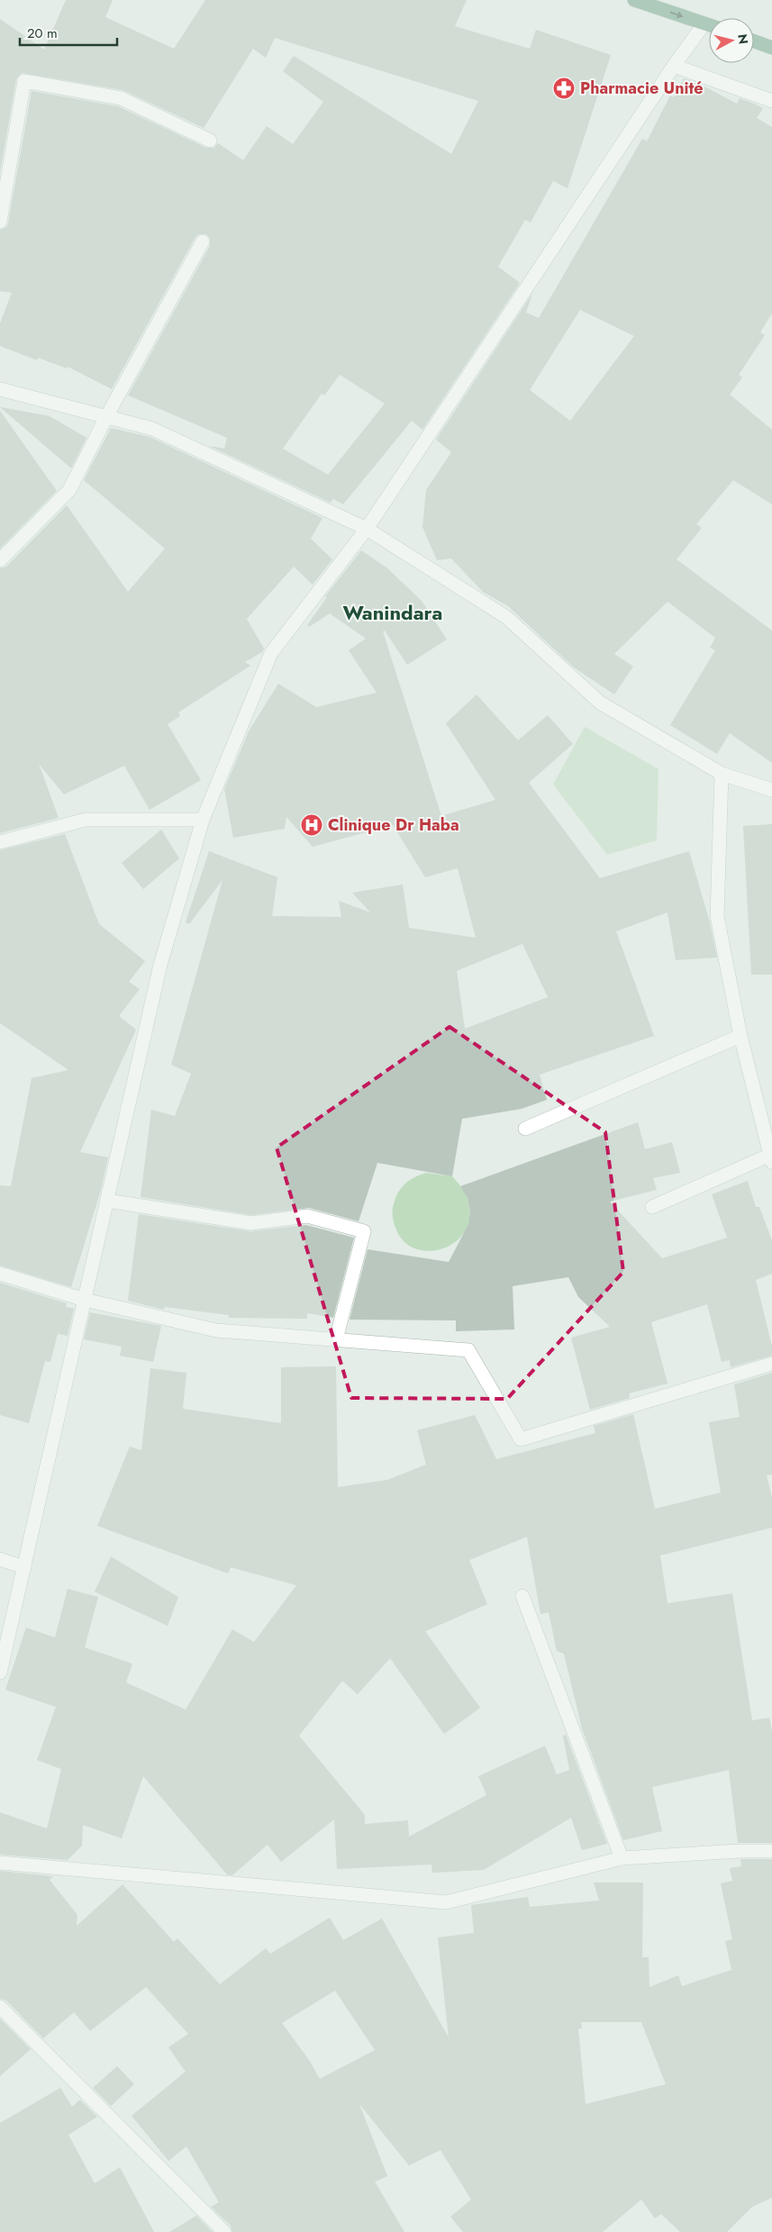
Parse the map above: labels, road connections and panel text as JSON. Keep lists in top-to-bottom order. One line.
{"districts":["Wanindara"],"places":{"pharmacy":["Pharmacie Unité"],"hospital":["Clinique Dr Haba"]},"scale_bar":"20 m","north":"right"}
